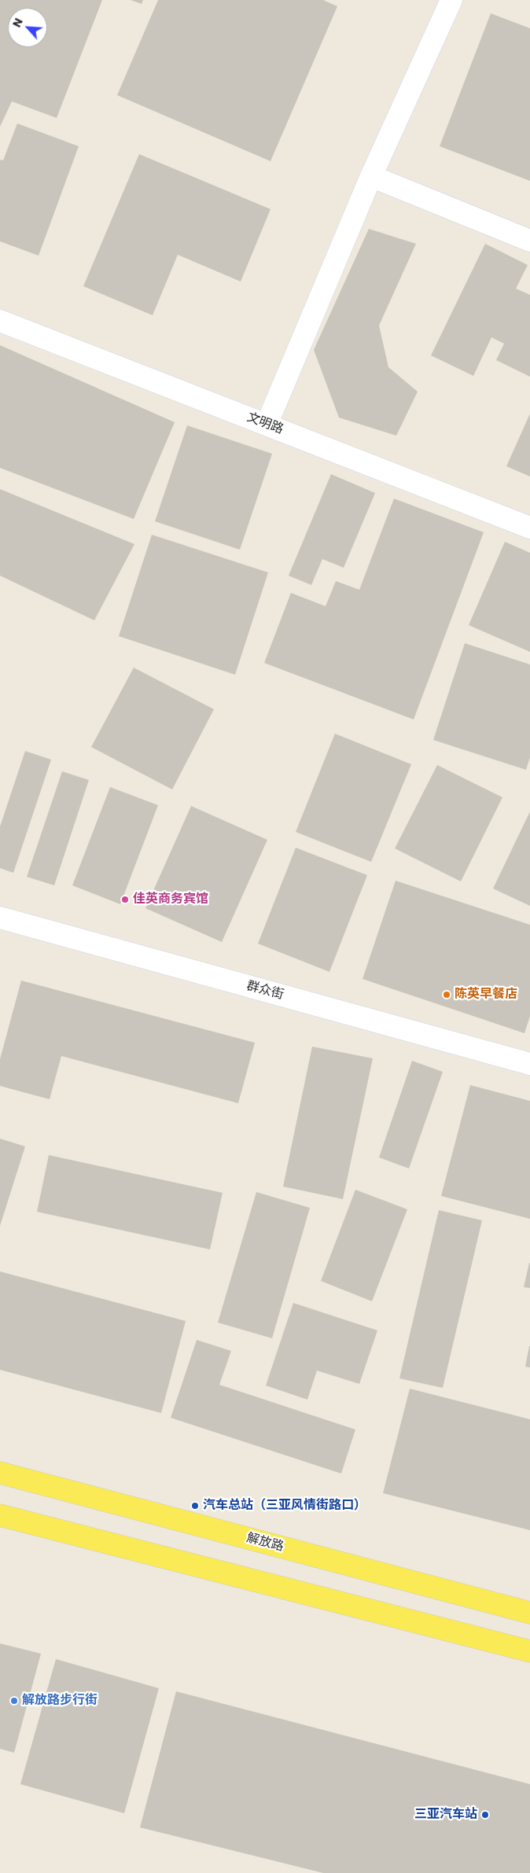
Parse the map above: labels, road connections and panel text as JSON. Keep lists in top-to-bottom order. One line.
{"streets":{"main road":["解放路"],"street":["文明路","群众街"]},"places":["佳英商务宾馆","陈英早餐店","汽车总站（三亚风情街路口）","解放路步行街","三亚汽车站"],"north":"top left"}
